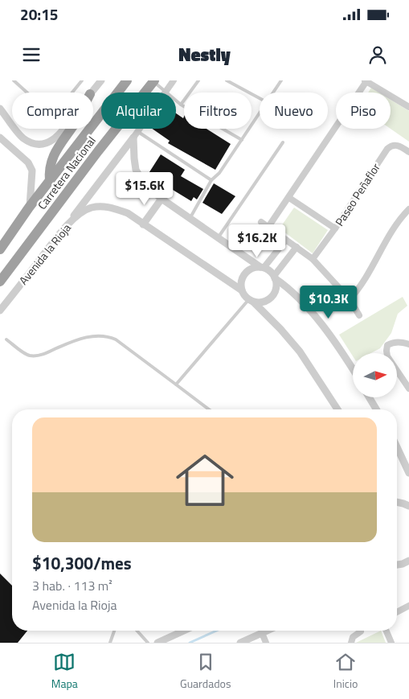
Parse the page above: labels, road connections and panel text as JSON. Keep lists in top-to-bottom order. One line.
{"streets":{"highway":["Carretera Nacional"],"street":["Paseo Peñaflor","Avenida la Rioja"]},"north":"right","page":{"status":"20:15","header":"Nestly","chip":["Comprar","Alquilar","Filtros","Nuevo","Piso"],"price":["$15.6K","$16.2K","$10.3K"],"list":[{"name":"$10,300/mes","note":"3 hab. · 113 m² · Avenida la Rioja"}],"tabs":["Mapa","Guardados","Inicio"]}}
